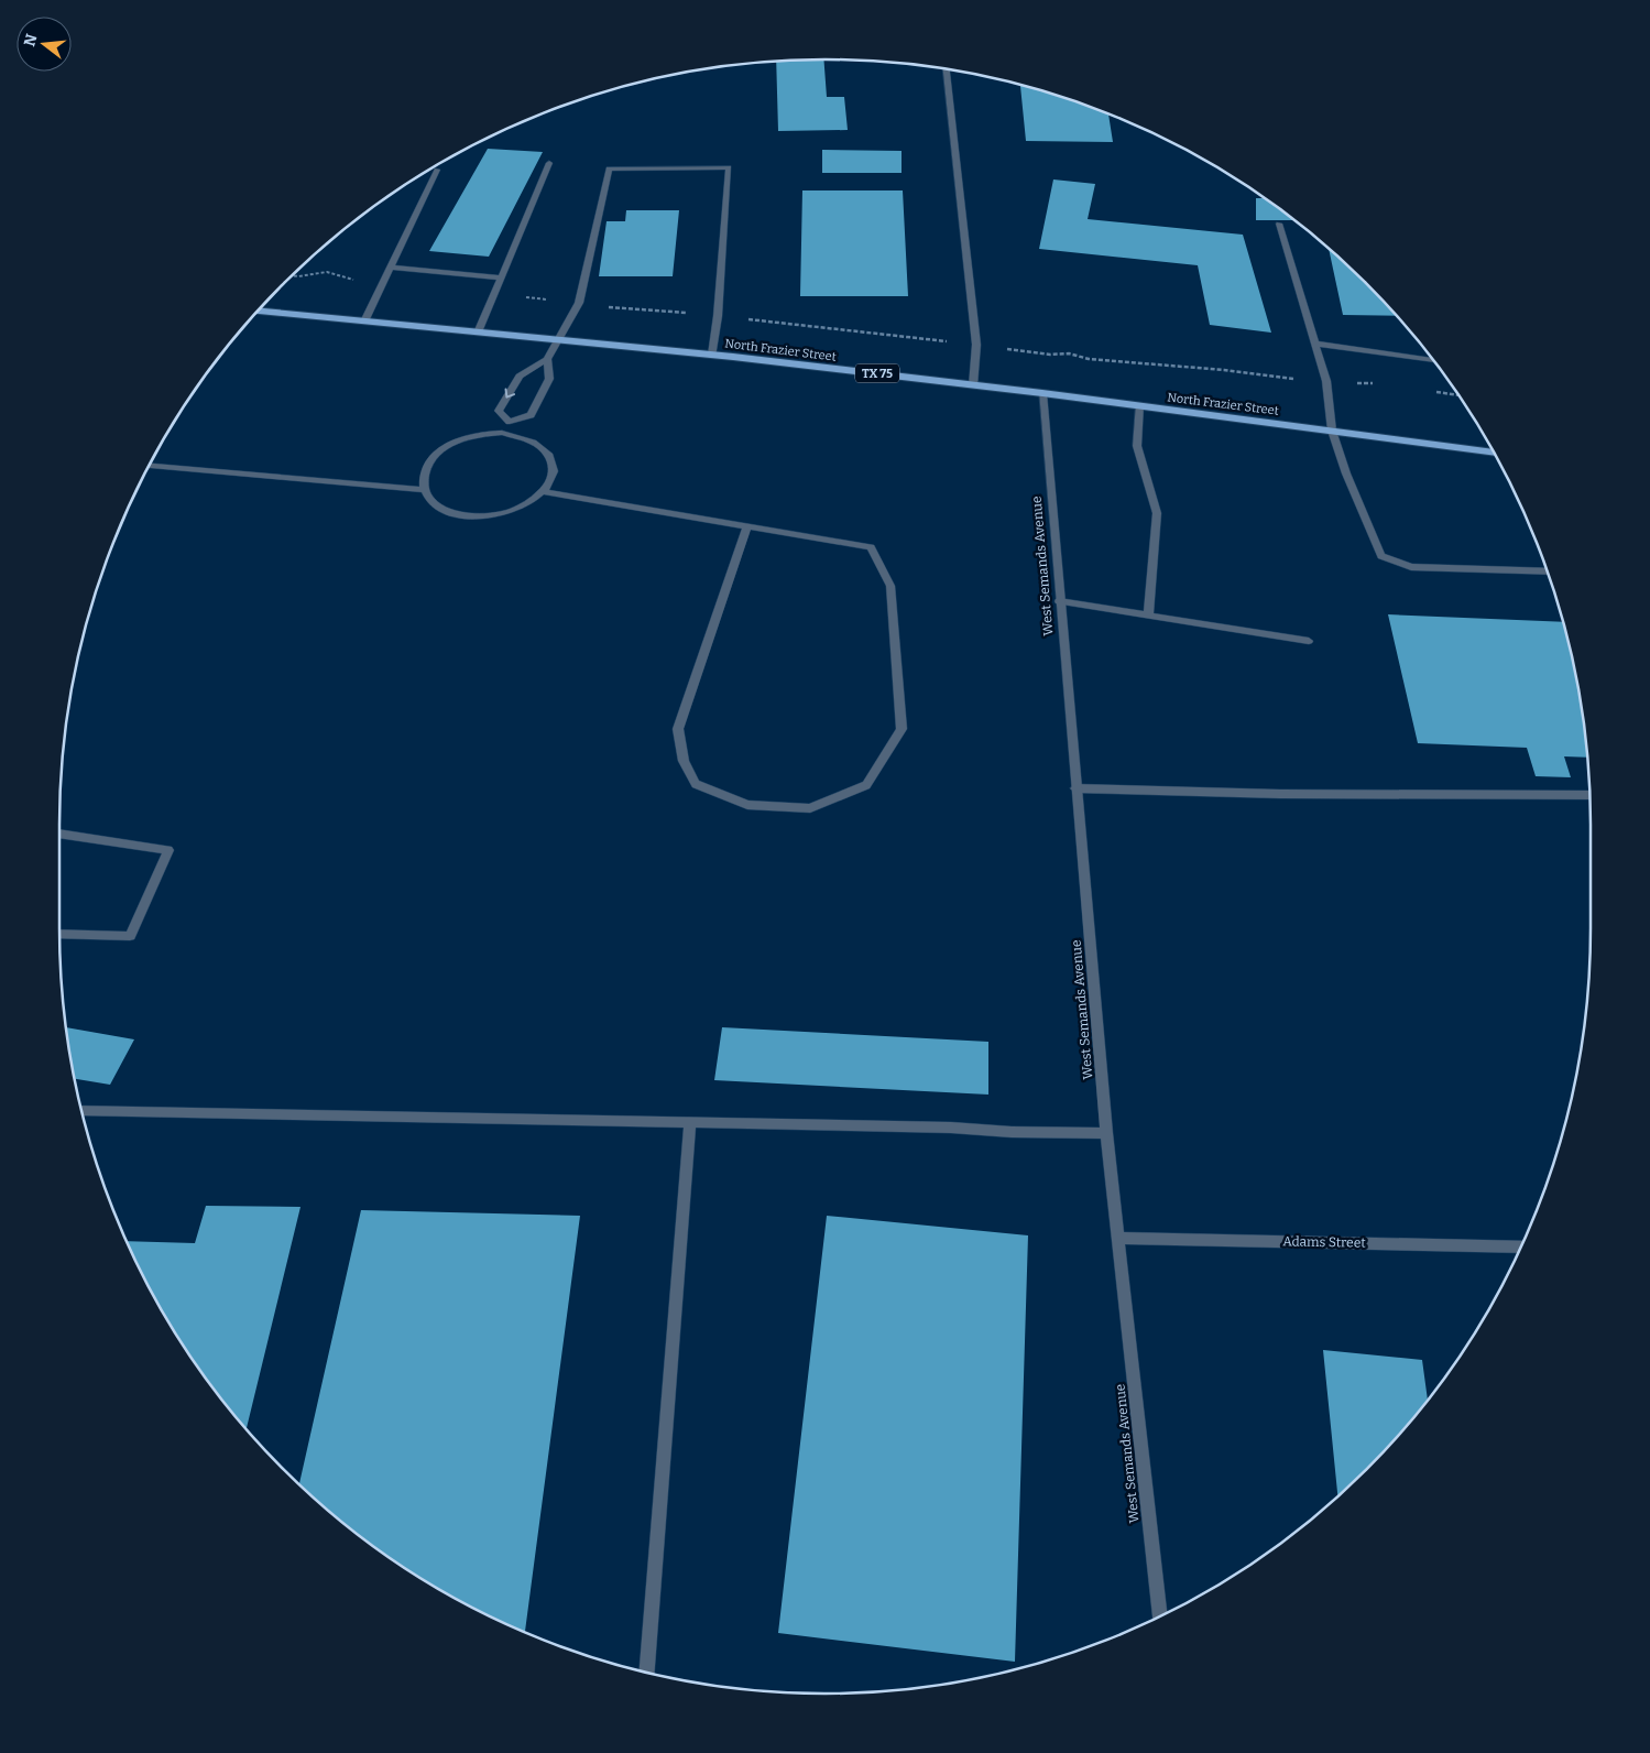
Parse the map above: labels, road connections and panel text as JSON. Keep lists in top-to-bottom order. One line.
{"streets":{"main road":["North Frazier Street","TX 75"],"street":["West Semands Avenue","Adams Street"]},"crossings":[["North Frazier Street","West Semands Avenue"],["West Semands Avenue","Adams Street"]],"north":"left"}
